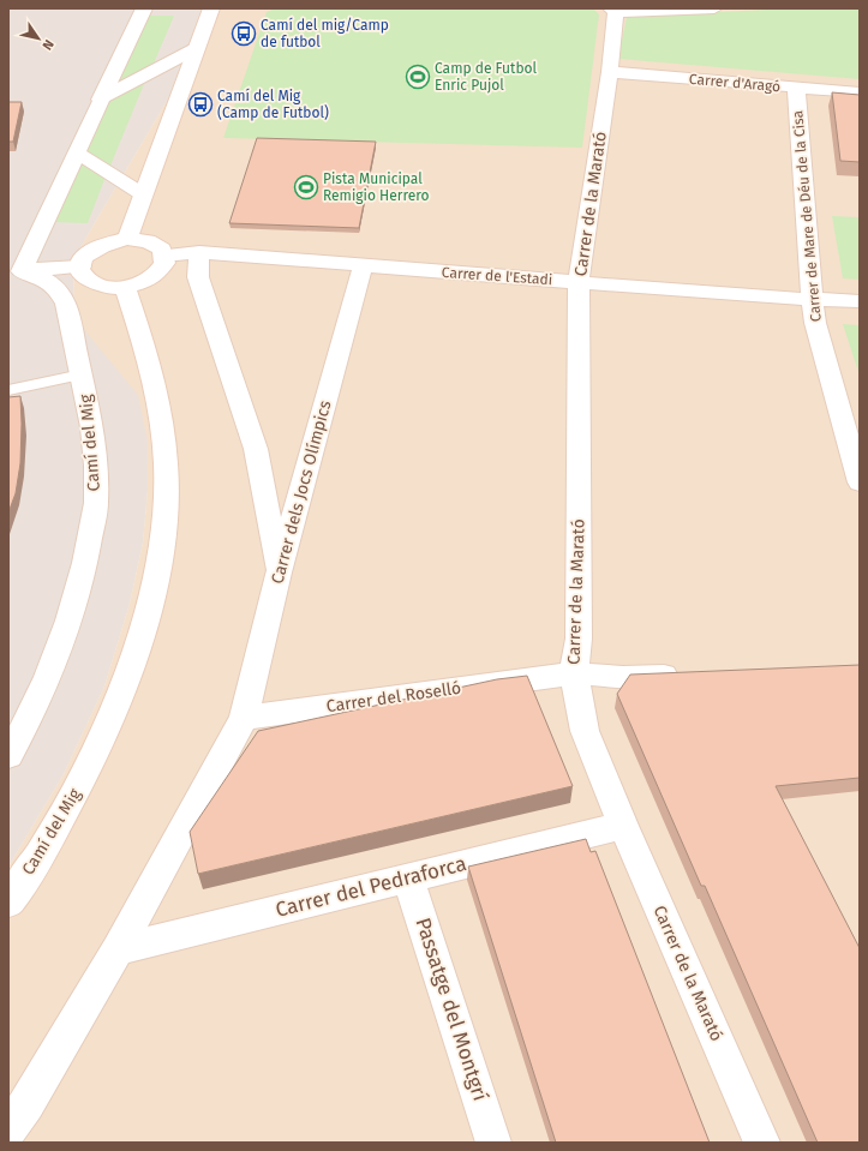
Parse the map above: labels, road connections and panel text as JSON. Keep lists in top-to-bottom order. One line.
{"streets":{"street":["Carrer d'Aragó","Carrer de la Marató","Carrer de Mare de Déu de la Cisa","Carrer de l'Estadi","Camí del Mig","Carrer dels Jocs Olímpics","Carrer del Roselló","Carrer del Pedraforca","Passatge del Montgrí"]},"crossings":[["Carrer d'Aragó","Carrer de la Marató"],["Carrer d'Aragó","Carrer de Mare de Déu de la Cisa"],["Carrer de la Marató","Carrer de l'Estadi"],["Carrer de la Marató","Carrer del Roselló"],["Carrer de la Marató","Carrer del Pedraforca"],["Carrer de Mare de Déu de la Cisa","Carrer de l'Estadi"],["Carrer de l'Estadi","Camí del Mig"],["Carrer de l'Estadi","Carrer dels Jocs Olímpics"],["Carrer dels Jocs Olímpics","Carrer del Roselló"],["Carrer del Pedraforca","Passatge del Montgrí"]],"places":{"bus stop":["Camí del mig/Camp de futbol","Camí del Mig (Camp de Futbol)"],"sports":["Camp de Futbol Enric Pujol","Pista Municipal Remigio Herrero"]},"north":"bottom right"}
